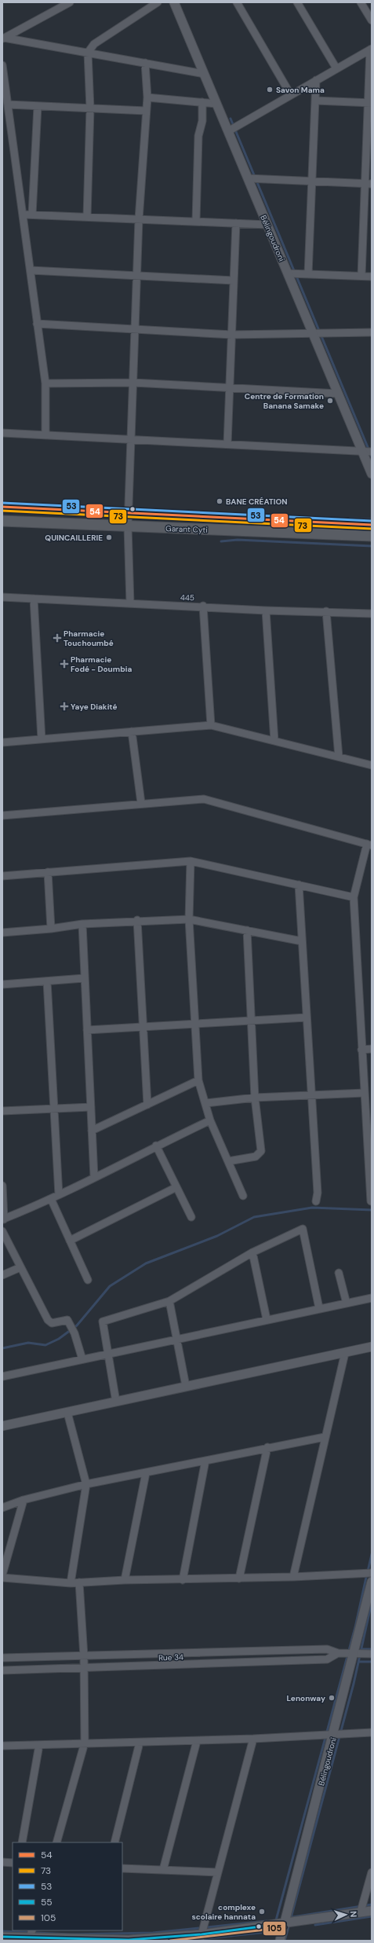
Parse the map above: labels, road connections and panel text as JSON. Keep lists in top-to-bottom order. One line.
{"streets":{"main road":["Garant Cyti"],"street":["Bélingoudroni","445","Rue 34"]},"crossings":[["Bélingoudroni","Rue 34"]],"places":{"other":["Savon Mama","Centre de Formation Banana Samake","BANE CRÉATION","QUINCAILLERIE","Lenonway","complexe scolaire hannata"],"health":["Pharmacie Touchoumbé","Pharmacie Fodé - Doumbia","Yaye Diakité"]},"lines":["transit line 53","transit line 54","transit line 73","transit line 55","transit line 105"],"legend":["54","73","53","55","105"],"north":"right"}
